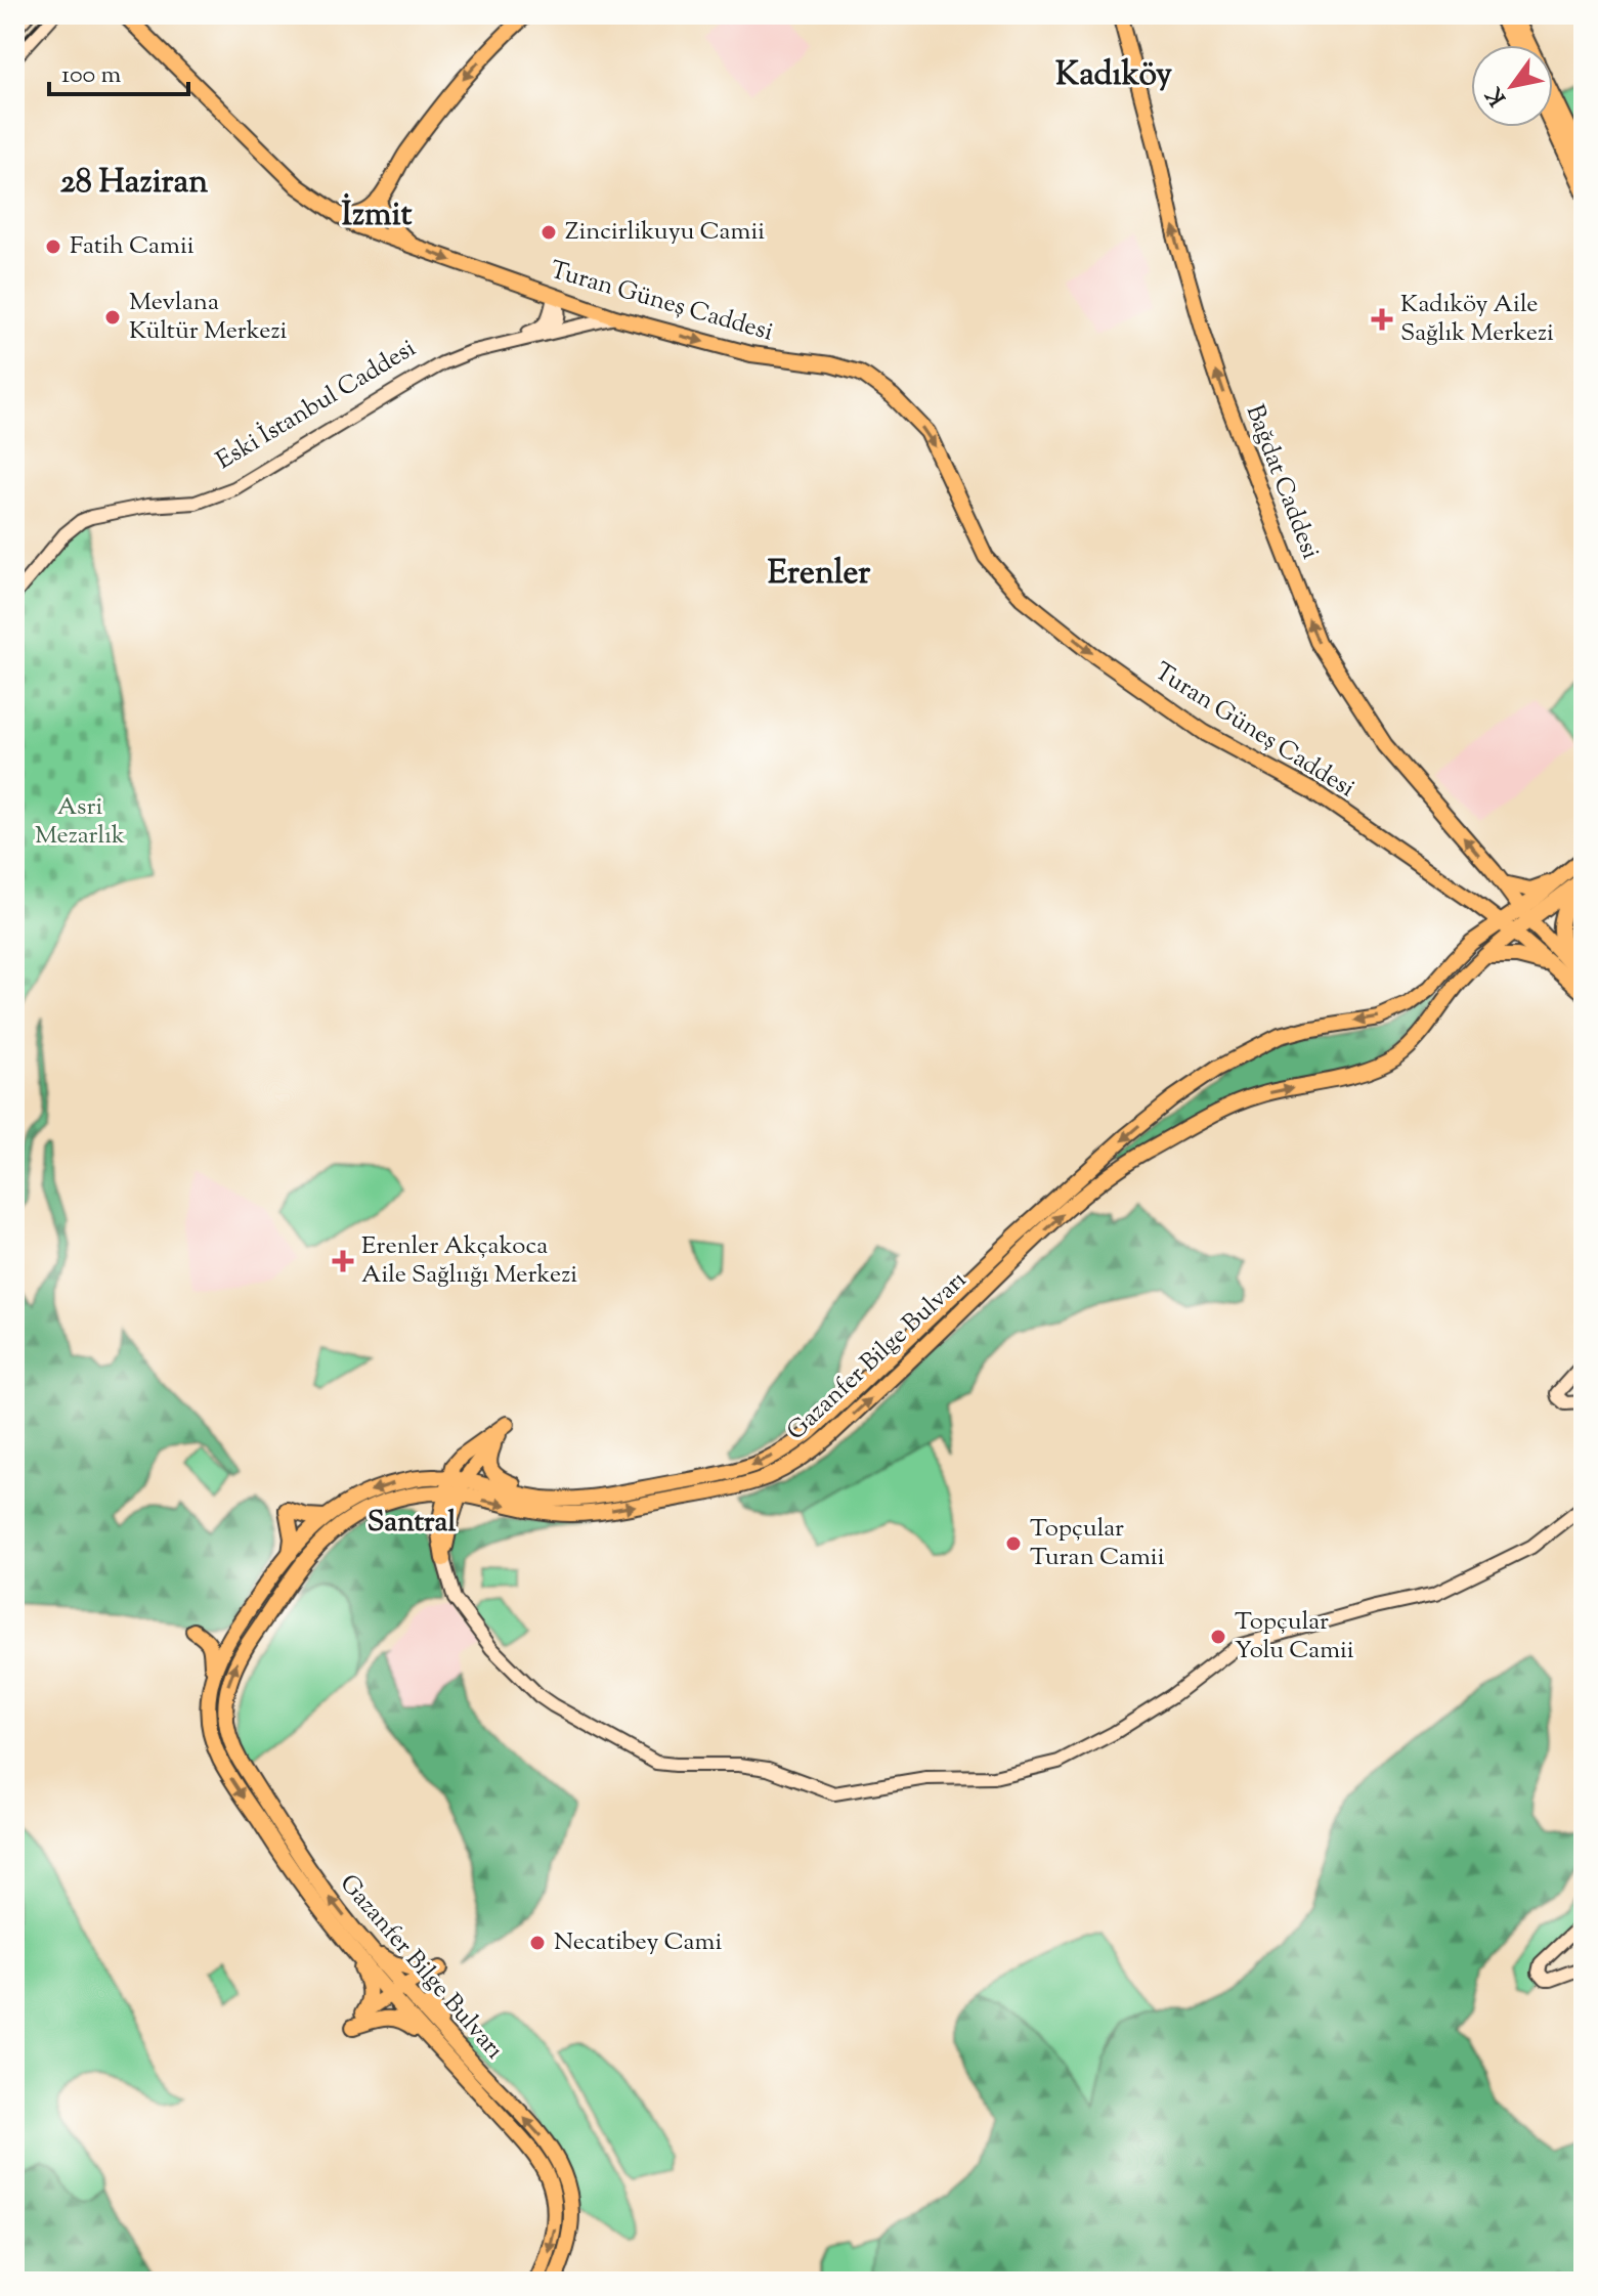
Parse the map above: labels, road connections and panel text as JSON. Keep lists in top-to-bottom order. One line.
{"streets":{"main road":["Turan Güneş Caddesi","Eski İstanbul Caddesi","Bağdat Caddesi","Gazanfer Bilge Bulvarı"]},"crossings":[["Turan Güneş Caddesi","Eski İstanbul Caddesi"],["Turan Güneş Caddesi","Gazanfer Bilge Bulvarı"],["Bağdat Caddesi","Gazanfer Bilge Bulvarı"]],"one_way":["Turan Güneş Caddesi","Bağdat Caddesi"],"districts":["Kadıköy","28 Haziran","İzmit","Erenler","Santral"],"parks":["Asri Mezarlık"],"places":{"other":["Zincirlikuyu Camii","Fatih Camii","Mevlana Kültür Merkezi","Topçular Turan Camii","Topçular Yolu Camii","Necatibey Cami"],"health":["Kadıköy Aile Sağlık Merkezi","Erenler Akçakoca Aile Sağlıığı Merkezi"]},"scale_bar":"100 m","north":"bottom left"}
